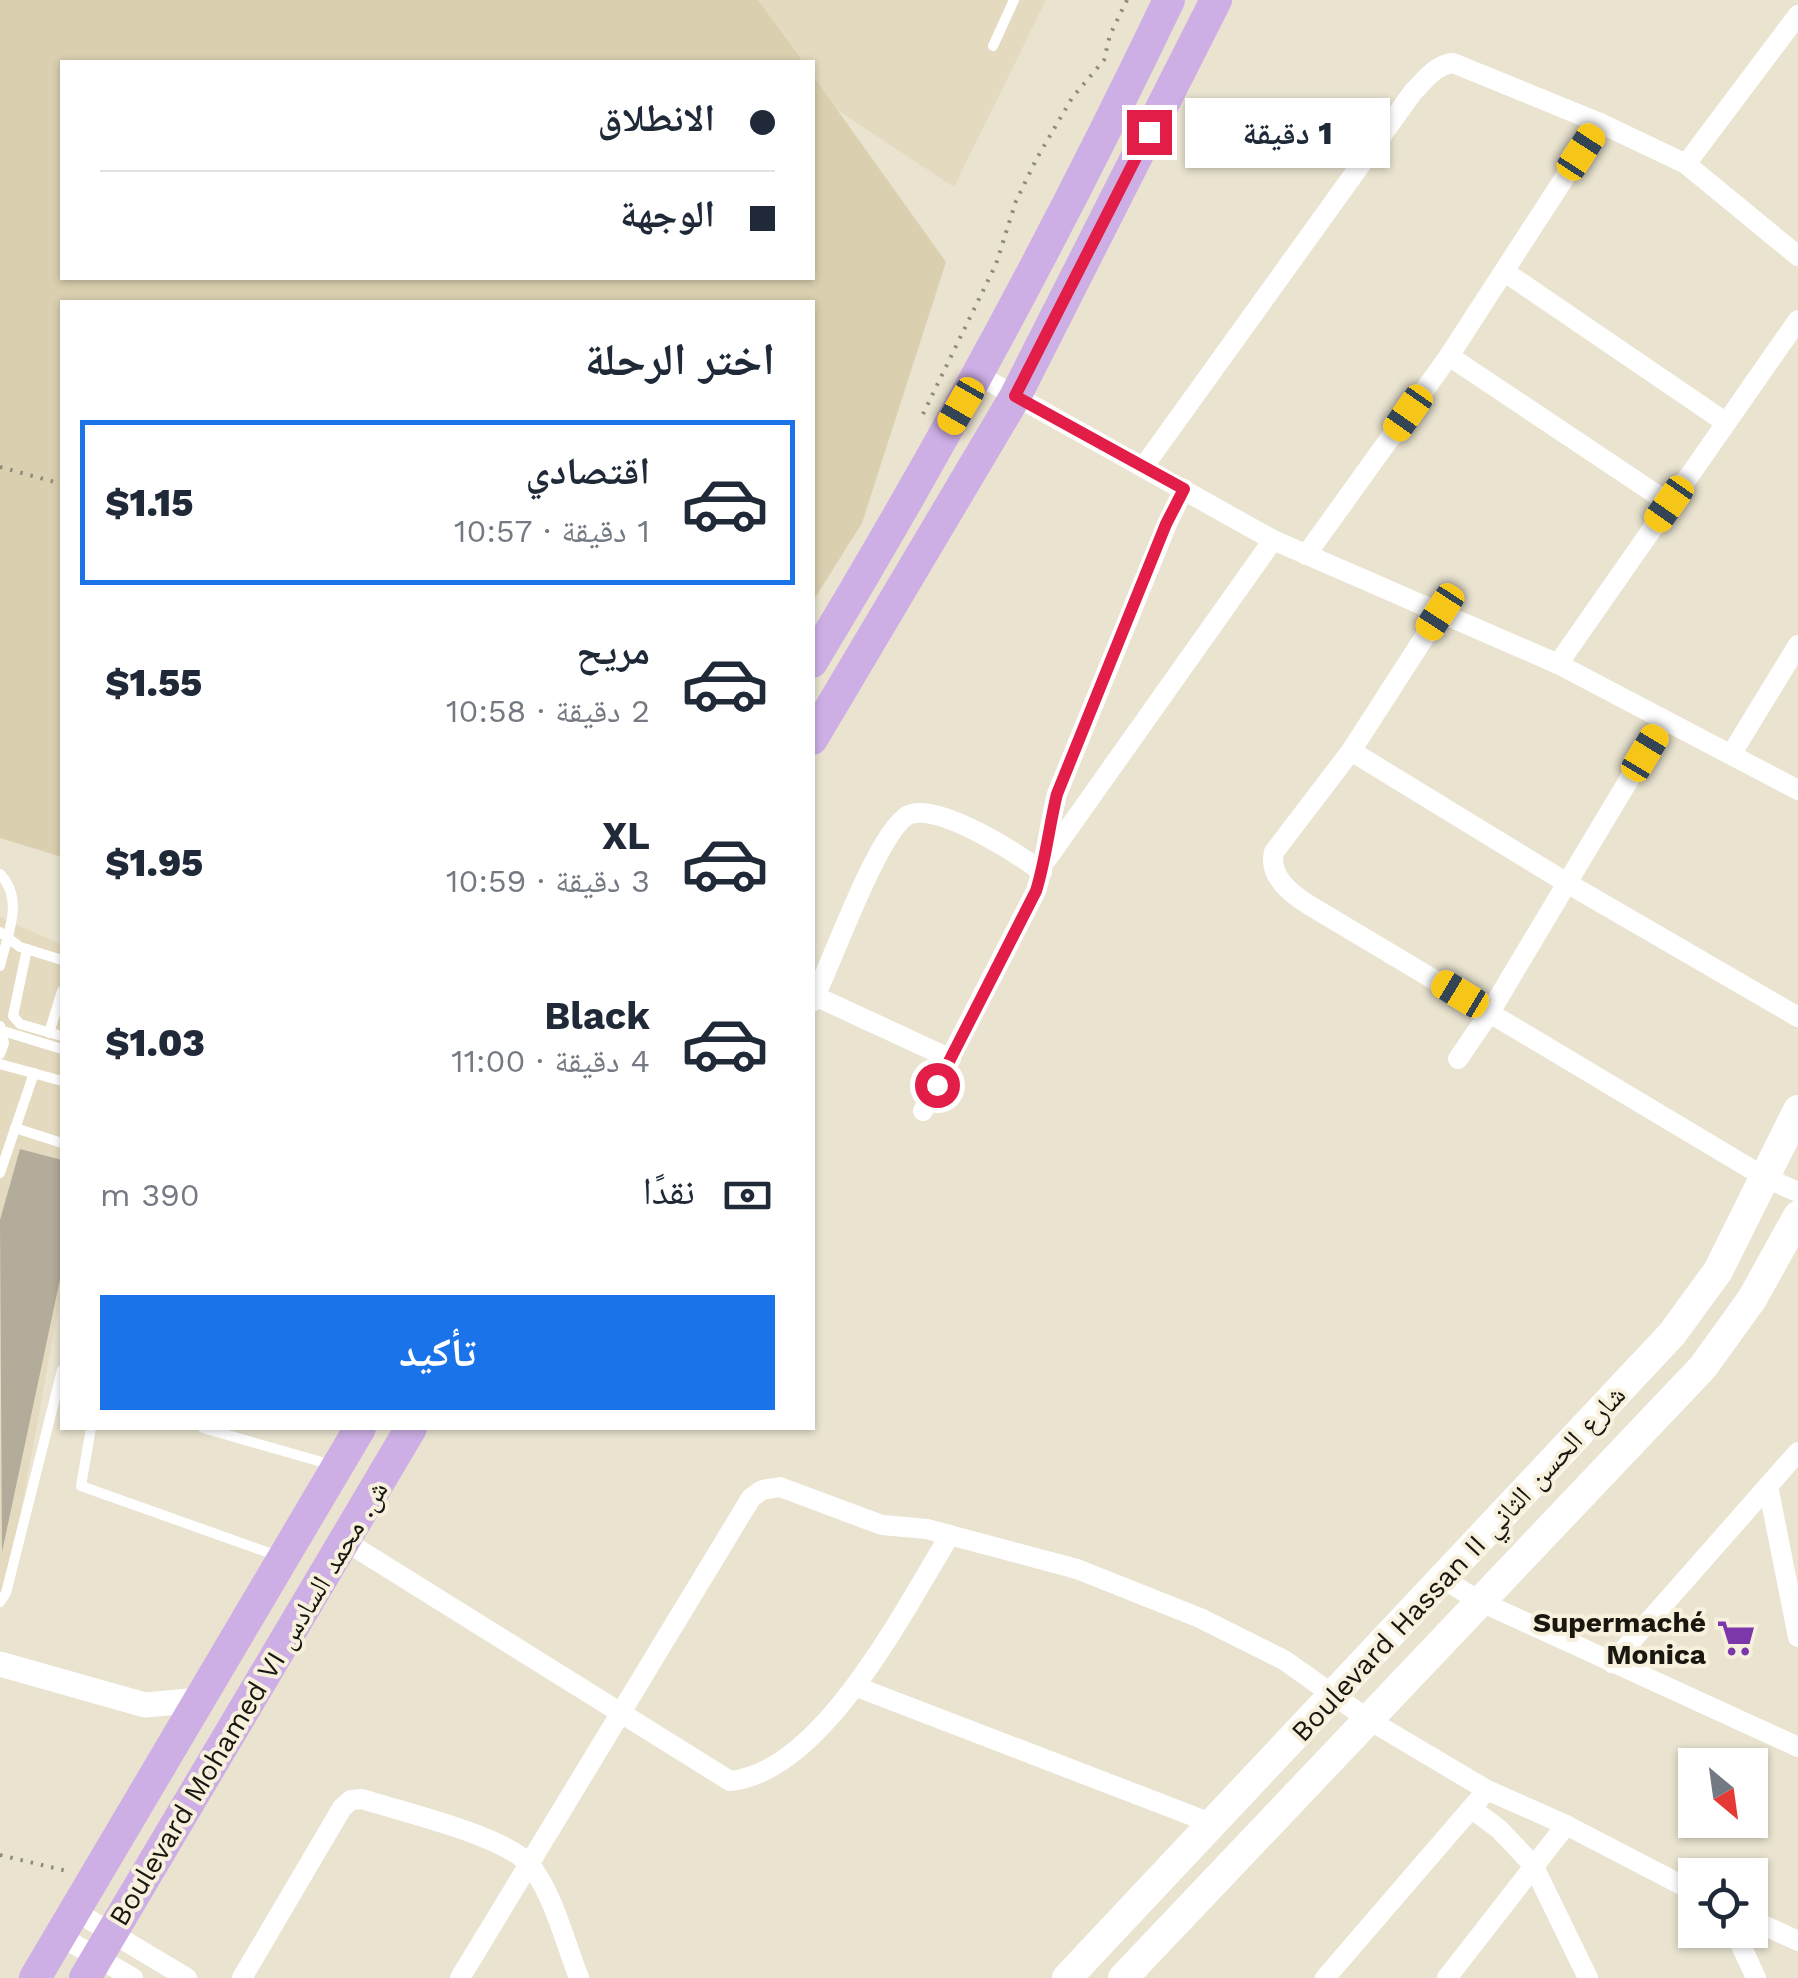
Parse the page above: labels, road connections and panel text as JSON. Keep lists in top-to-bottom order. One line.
{"streets":{"main road":["Boulevard Hassan II شارع الحسن الثاني","Boulevard Mohamed VI ش. محمد السادس"]},"places":{"supermarket":["Supermaché Monica"]},"north":"bottom right","page":{"banner":["الانطلاق","الوجهة"],"bubble":"1 دقيقة","heading":"اختر الرحلة","list":[{"name":"اقتصادي","note":"1 دقيقة · 10:57","value":"$1.15"},{"name":"مريح","note":"2 دقيقة · 10:58","value":"$1.55"},{"name":"XL","note":"3 دقيقة · 10:59","value":"$1.95"},{"name":"Black","note":"4 دقيقة · 11:00","value":"$1.03"}],"pay":["نقدًا","390 m"],"buttons":"تأكيد"}}
